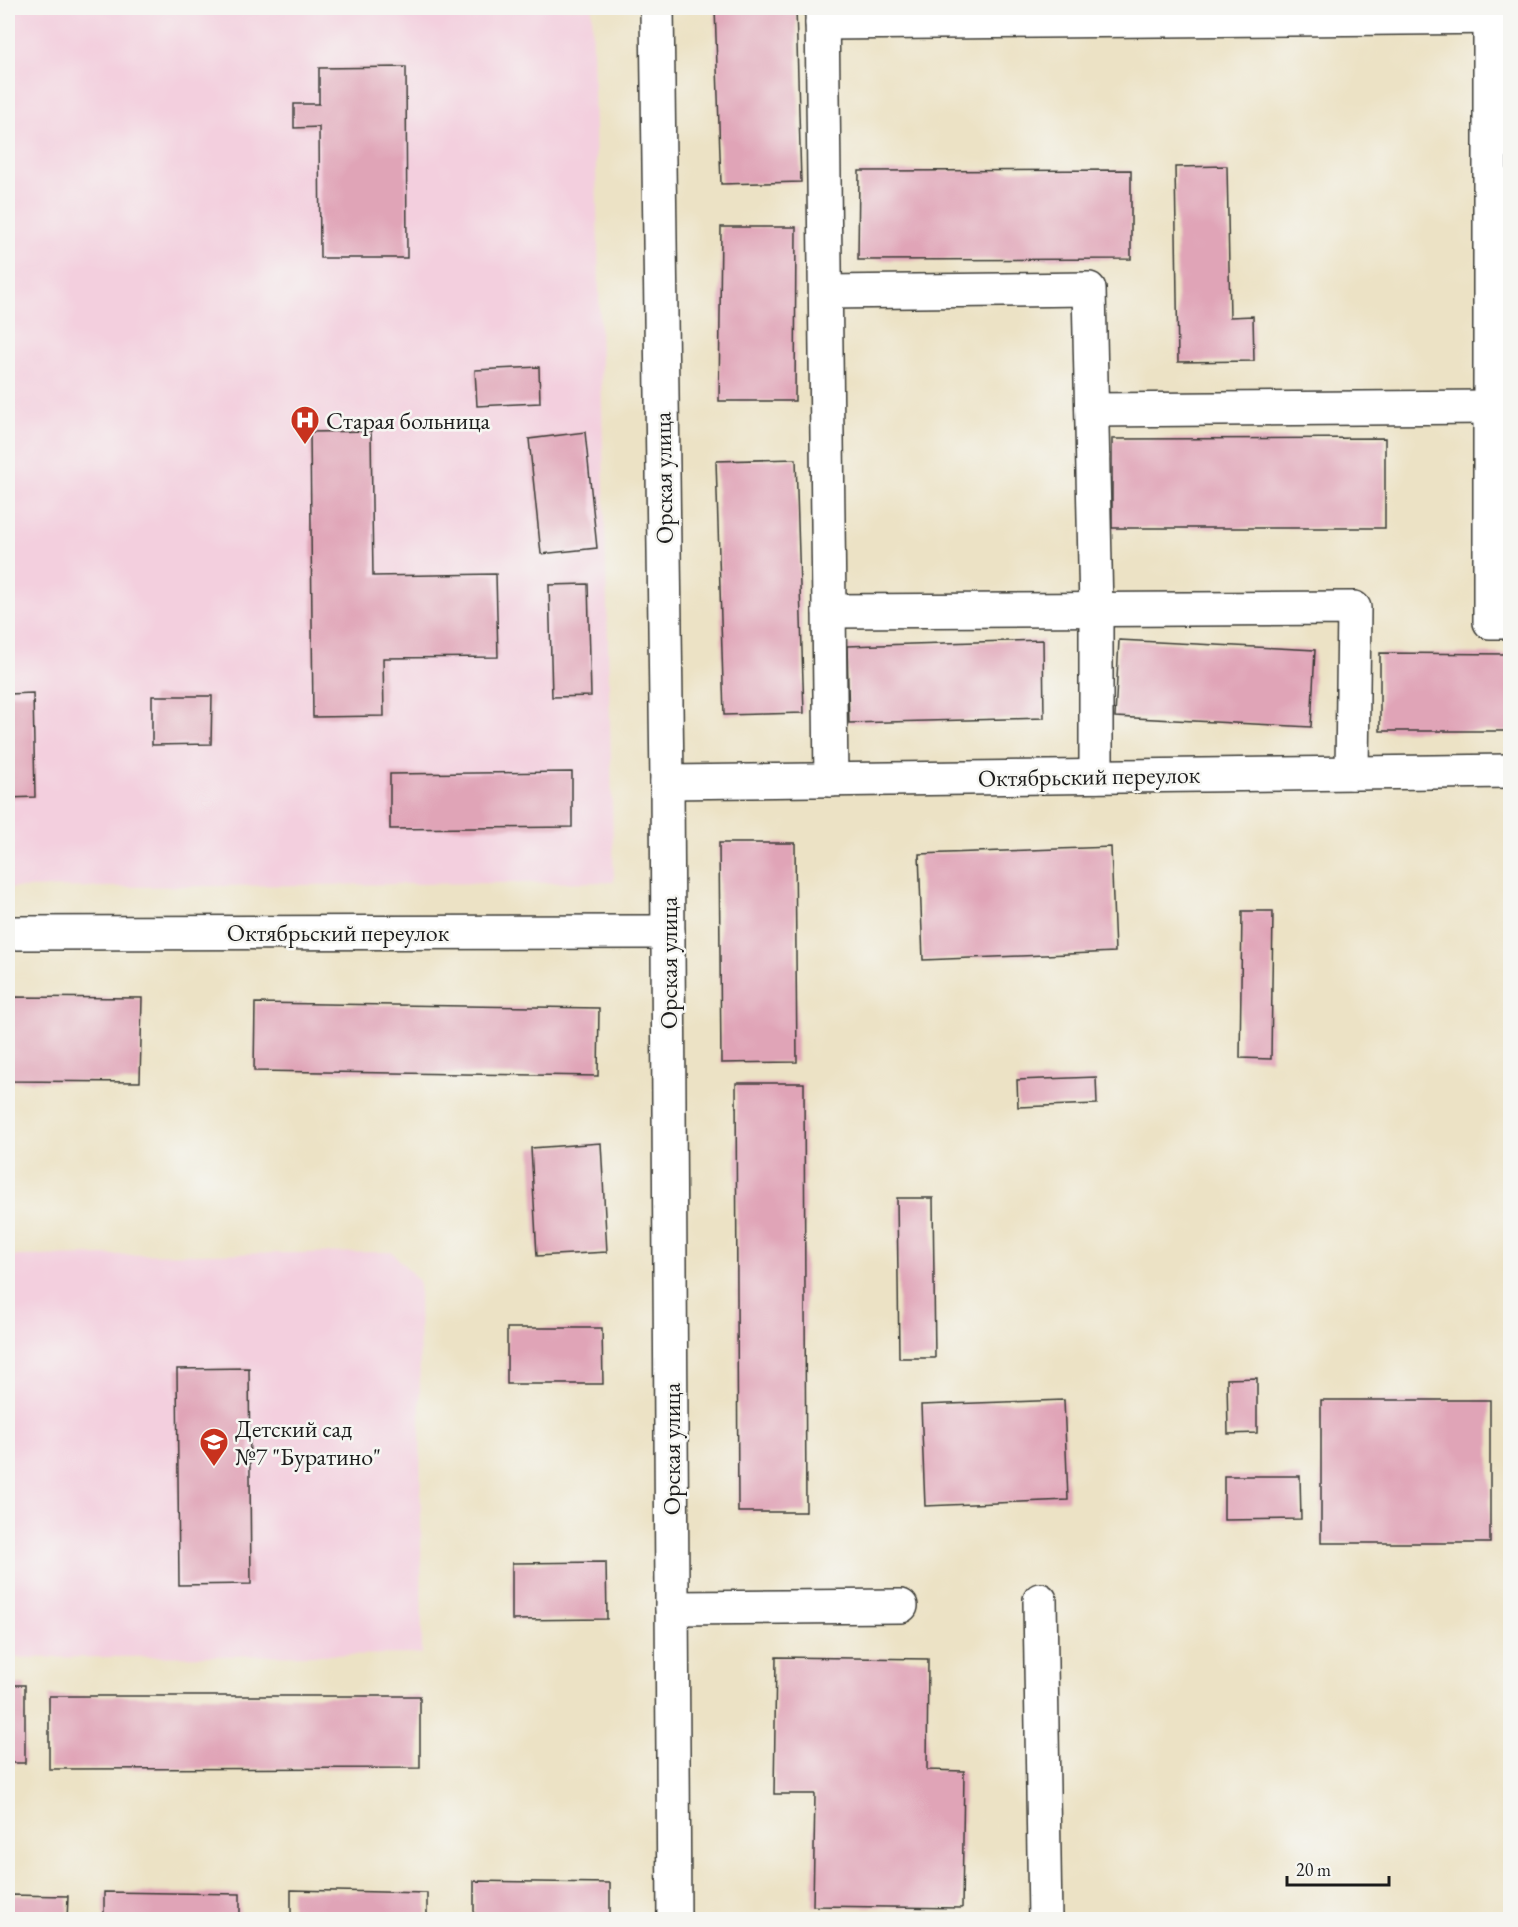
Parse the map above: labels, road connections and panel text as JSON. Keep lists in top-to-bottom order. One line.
{"streets":{"street":["Орская улица","Октябрьский переулок"]},"crossings":[["Орская улица","Октябрьский переулок"]],"places":{"hospital":["Старая больница"],"school or university":["Детский сад №7 \"Буратино\""]},"scale_bar":"20 m"}
